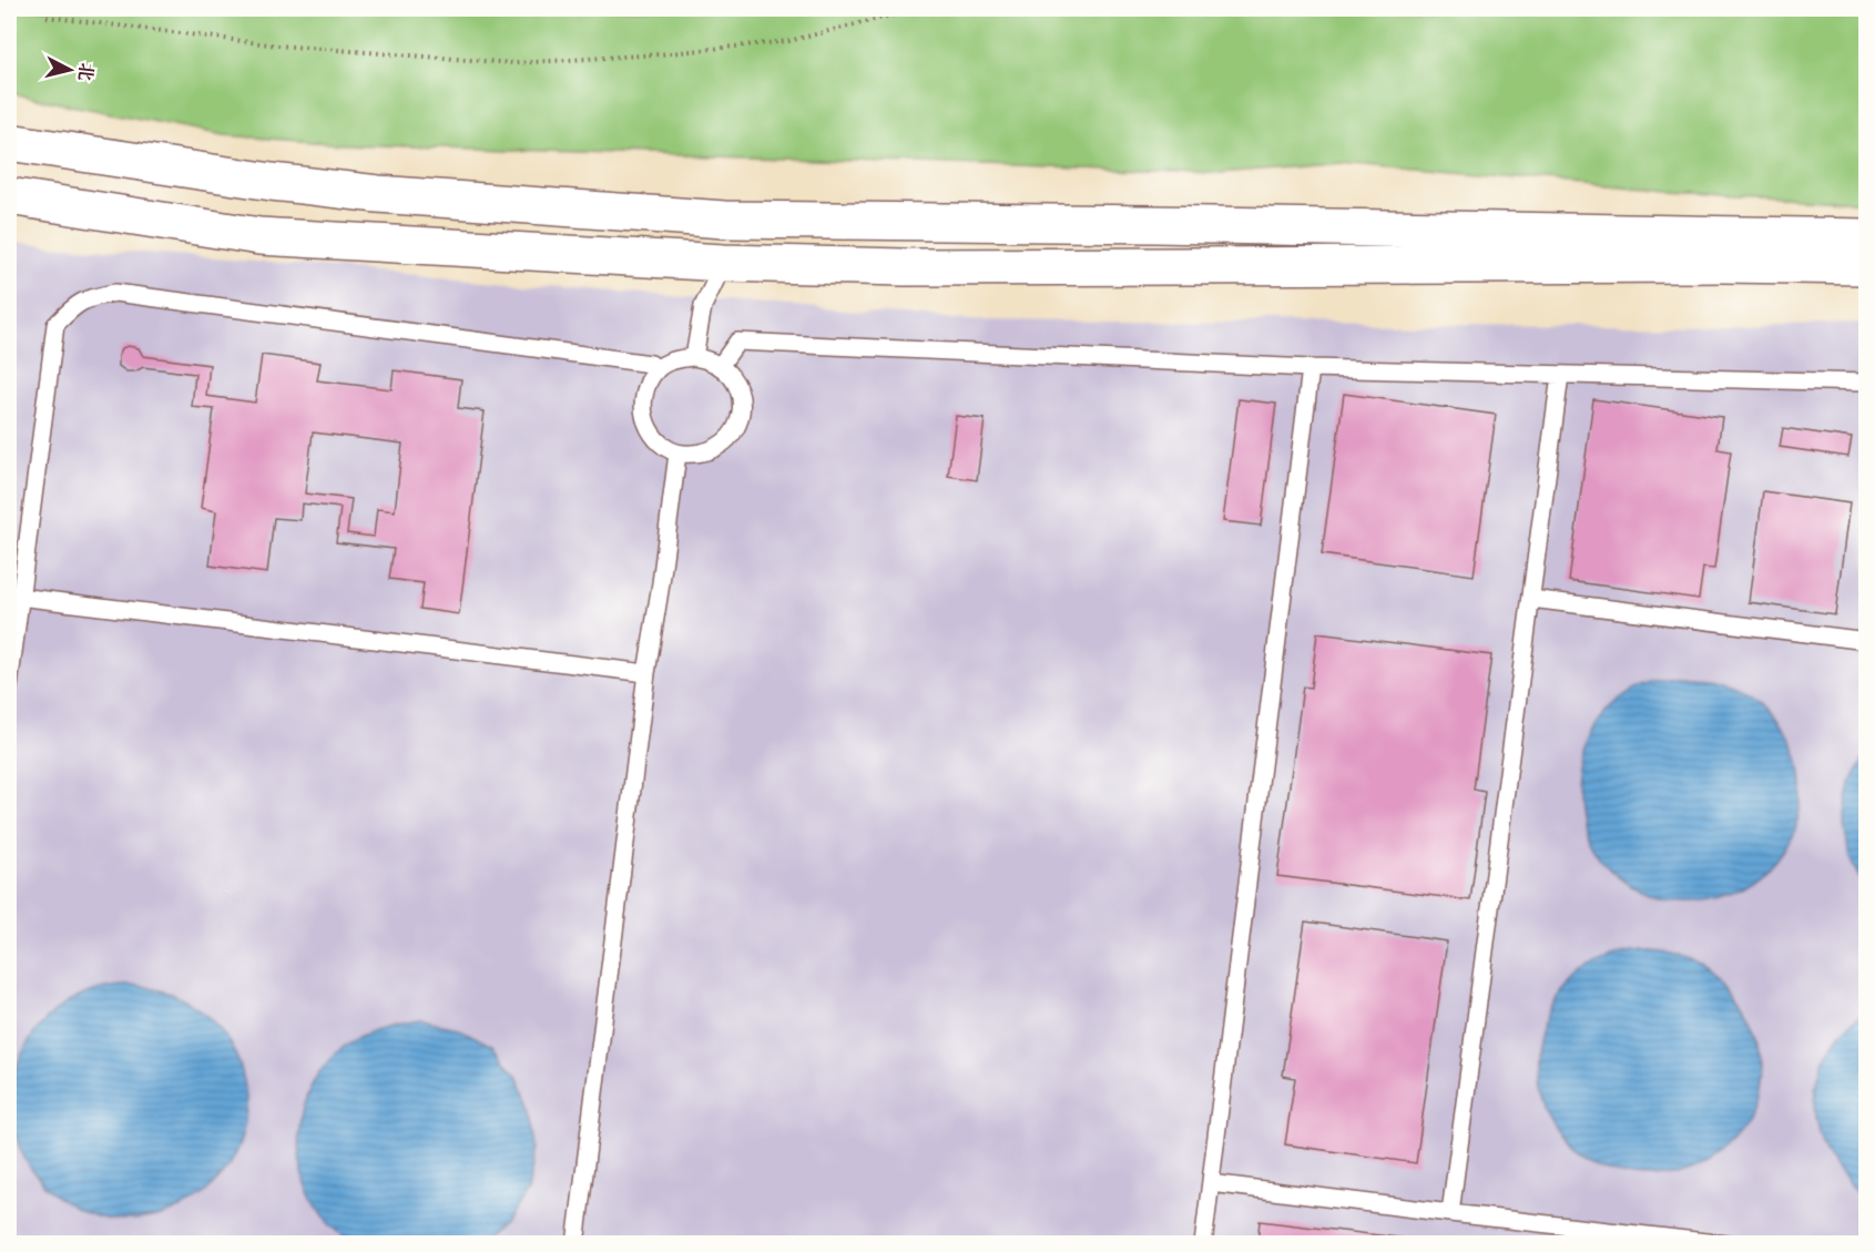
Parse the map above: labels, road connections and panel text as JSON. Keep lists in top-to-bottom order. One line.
{"north":"right"}
